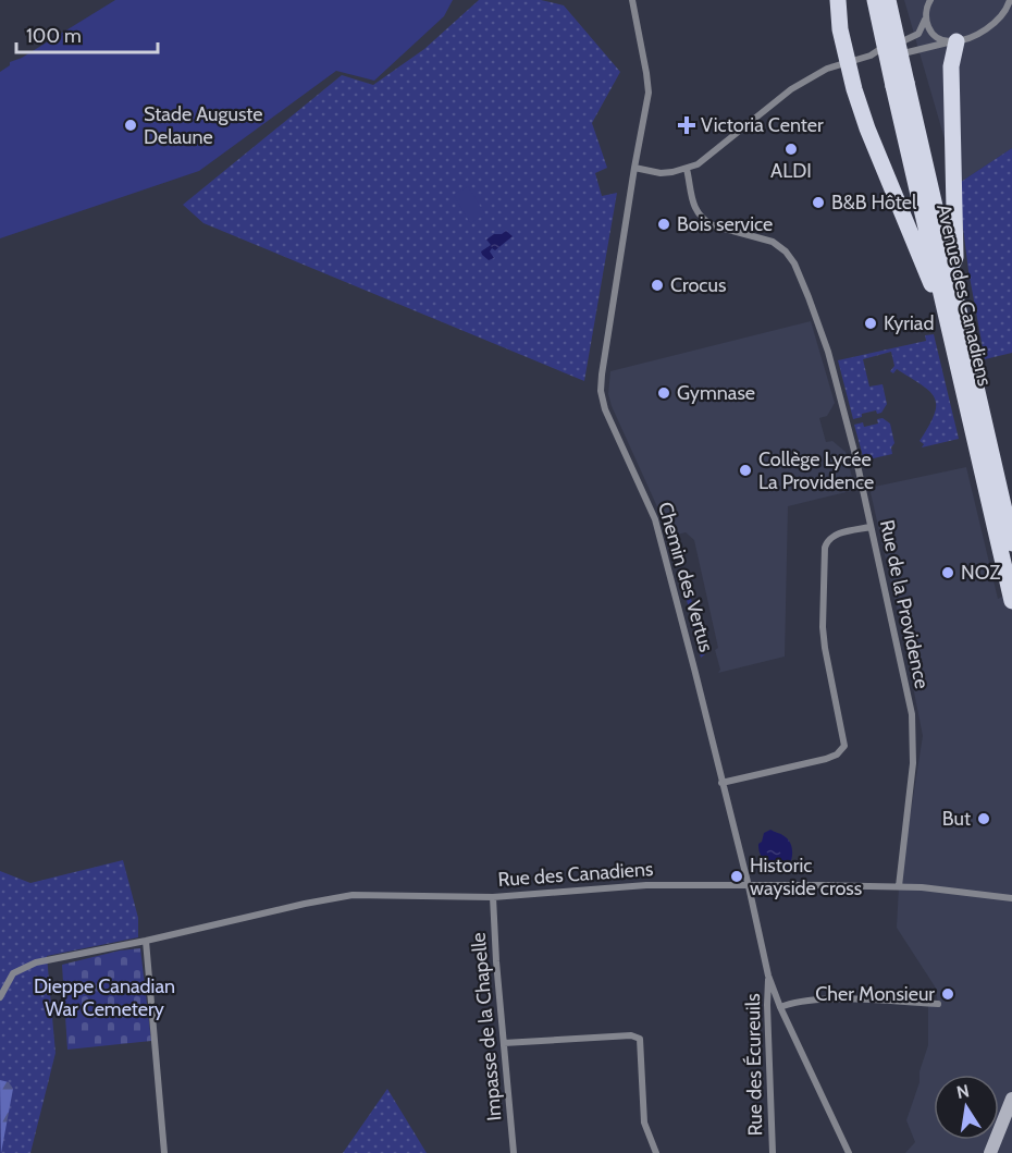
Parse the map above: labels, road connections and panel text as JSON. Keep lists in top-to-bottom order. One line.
{"streets":{"main road":["Avenue des Canadiens"],"street":["Chemin des Vertus","Rue de la Providence","Rue des Canadiens","Impasse de la Chapelle","Rue des Écureuils"]},"crossings":[["Chemin des Vertus","Rue des Canadiens"],["Chemin des Vertus","Rue des Écureuils"],["Rue de la Providence","Rue des Canadiens"],["Rue des Canadiens","Impasse de la Chapelle"]],"parks":["Dieppe Canadian War Cemetery"],"places":{"other":["Stade Auguste Delaune","ALDI","B&B Hôtel","Bois service","Crocus","Kyriad","Gymnase","Collège Lycée La Providence","NOZ","But","Historic wayside cross","Cher Monsieur"],"health":["Victoria Center"]},"scale_bar":"100 m","north":"top"}
